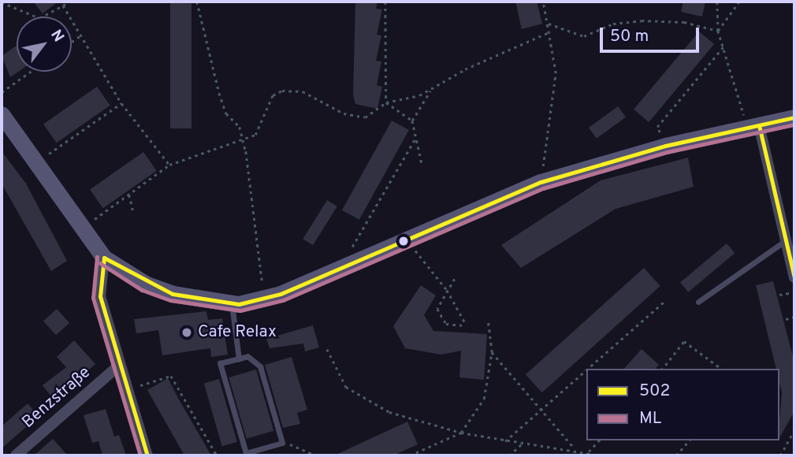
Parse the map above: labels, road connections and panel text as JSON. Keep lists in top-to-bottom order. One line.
{"streets":{"street":["Benzstraße"]},"places":["Cafe Relax"],"lines":["transit line 502","transit line ML"],"legend":["502","ML"],"scale_bar":"50 m","north":"top right"}
